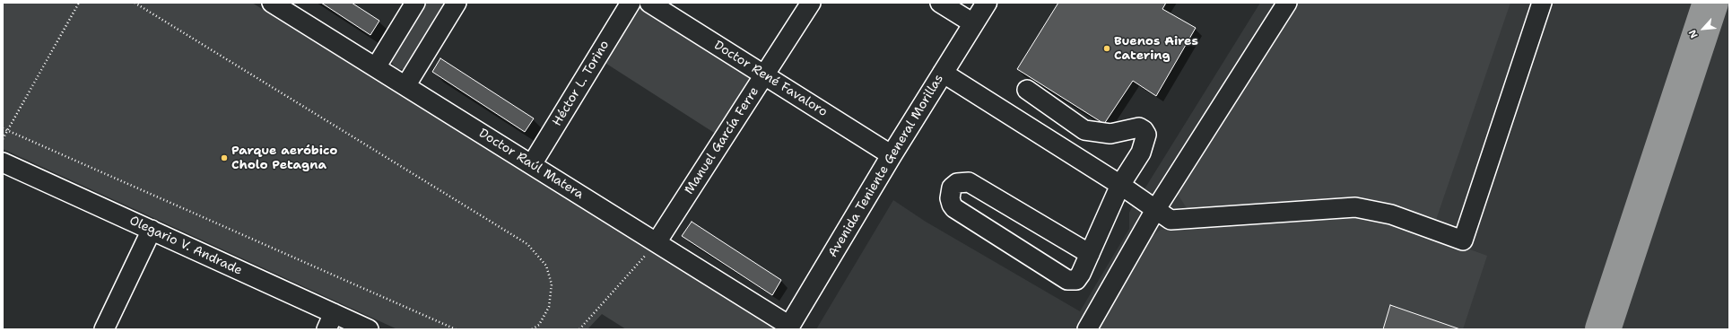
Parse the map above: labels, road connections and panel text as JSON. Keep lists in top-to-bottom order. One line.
{"streets":{"main road":["Avenida Teniente General Morillas"],"street":["Doctor René Favaloro","Héctor L. Torino","Manuel García Ferre","Doctor Raúl Matera","Olegario V. Andrade"]},"crossings":[["Doctor René Favaloro","Manuel García Ferre"],["Doctor René Favaloro","Avenida Teniente General Morillas"],["Héctor L. Torino","Doctor Raúl Matera"],["Manuel García Ferre","Doctor Raúl Matera"],["Doctor Raúl Matera","Avenida Teniente General Morillas"]],"places":["Buenos Aires Catering","Parque aeróbico Cholo Petagna"],"north":"bottom left"}
